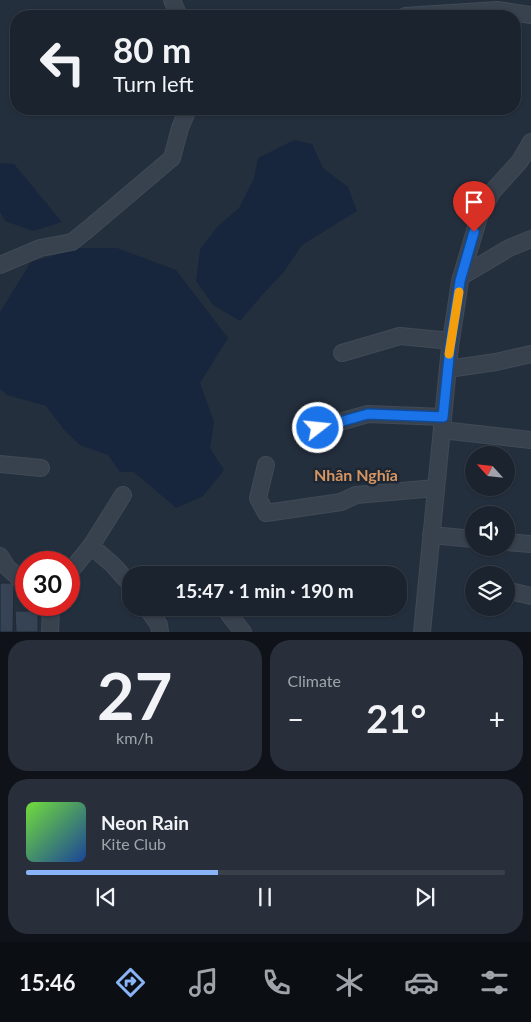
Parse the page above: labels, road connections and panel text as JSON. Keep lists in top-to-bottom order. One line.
{"districts":["Nhân Nghĩa"],"north":"top left","page":{"turn":["80 m","Turn left"],"limit":"30","trip":"15:47 · 1 min · 190 m","tile":[["27","km/h"],"Climate"],"heat":["−","21°","+"],"song":["Neon Rain","Kite Club"],"tabs":"15:46"}}
